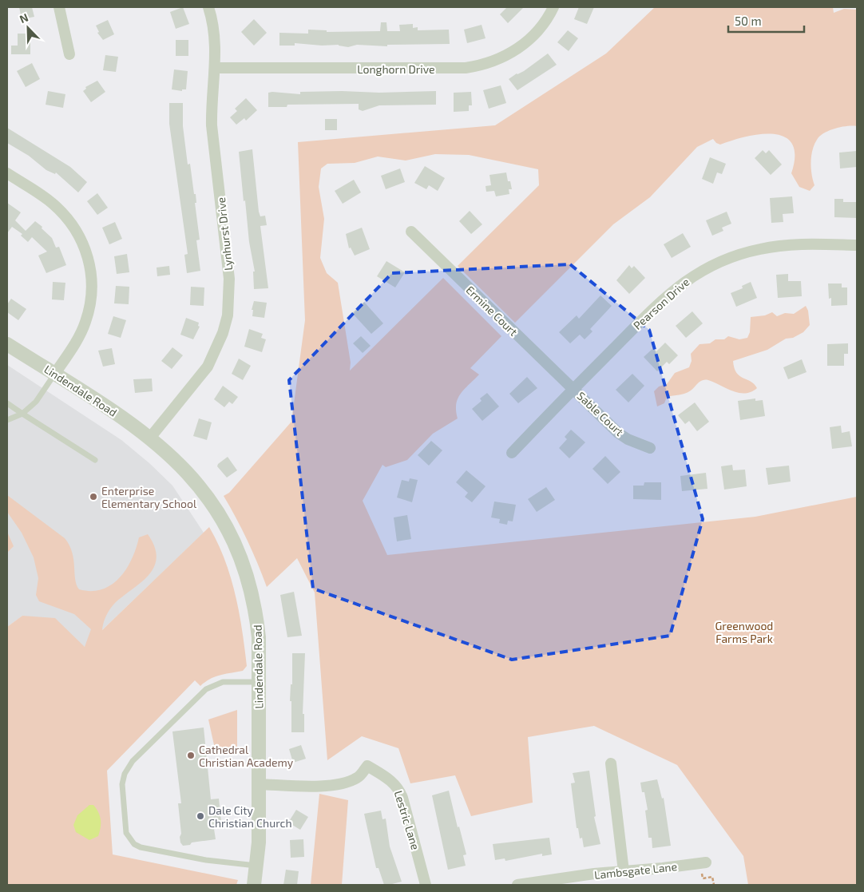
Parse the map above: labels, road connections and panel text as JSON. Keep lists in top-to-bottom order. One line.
{"streets":{"street":["Longhorn Drive","Lynhurst Drive","Pearson Drive","Ermine Court","Lindendale Road","Sable Court","Lestric Lane","Lambsgate Lane"]},"crossings":[["Longhorn Drive","Lynhurst Drive"],["Lynhurst Drive","Lindendale Road"],["Pearson Drive","Ermine Court"],["Pearson Drive","Sable Court"],["Ermine Court","Sable Court"],["Lindendale Road","Lestric Lane"]],"parks":["Greenwood Farms Park"],"places":["Enterprise Elementary School","Cathedral Christian Academy","Dale City Christian Church"],"scale_bar":"50 m","north":"top left"}
